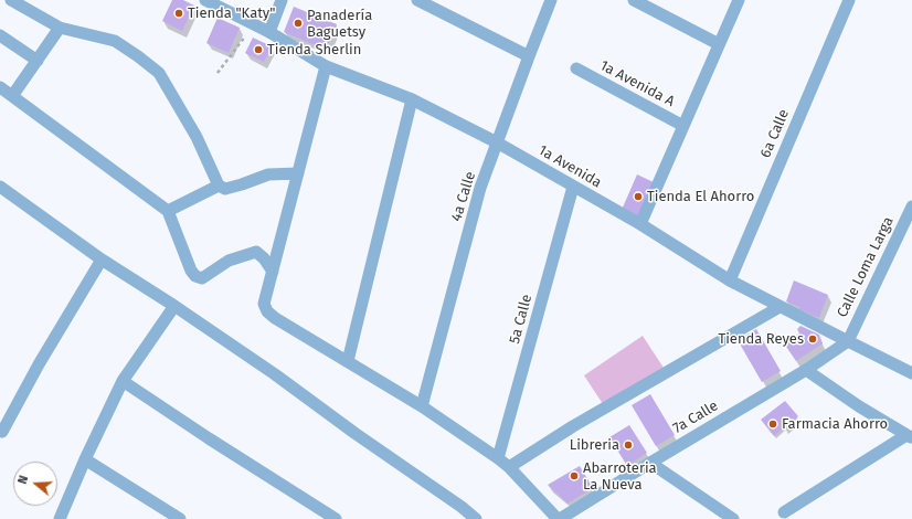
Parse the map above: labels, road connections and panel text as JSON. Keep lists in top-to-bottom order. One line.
{"streets":{"street":["1a Avenida A","6a Calle","1a Avenida","4a Calle","Calle Loma Larga","5a Calle","7a Calle"]},"crossings":[["6a Calle","1a Avenida"],["1a Avenida","4a Calle"],["1a Avenida","Calle Loma Larga"],["1a Avenida","5a Calle"],["1a Avenida","7a Calle"],["Calle Loma Larga","7a Calle"]],"places":["Tienda \"Katy\"","Panadería Baguetsy","Tienda Sherlin","Tienda El Ahorro","Tienda Reyes","Farmacia Ahorro","Libreria","Abarroteria La Nueva"],"north":"left"}
